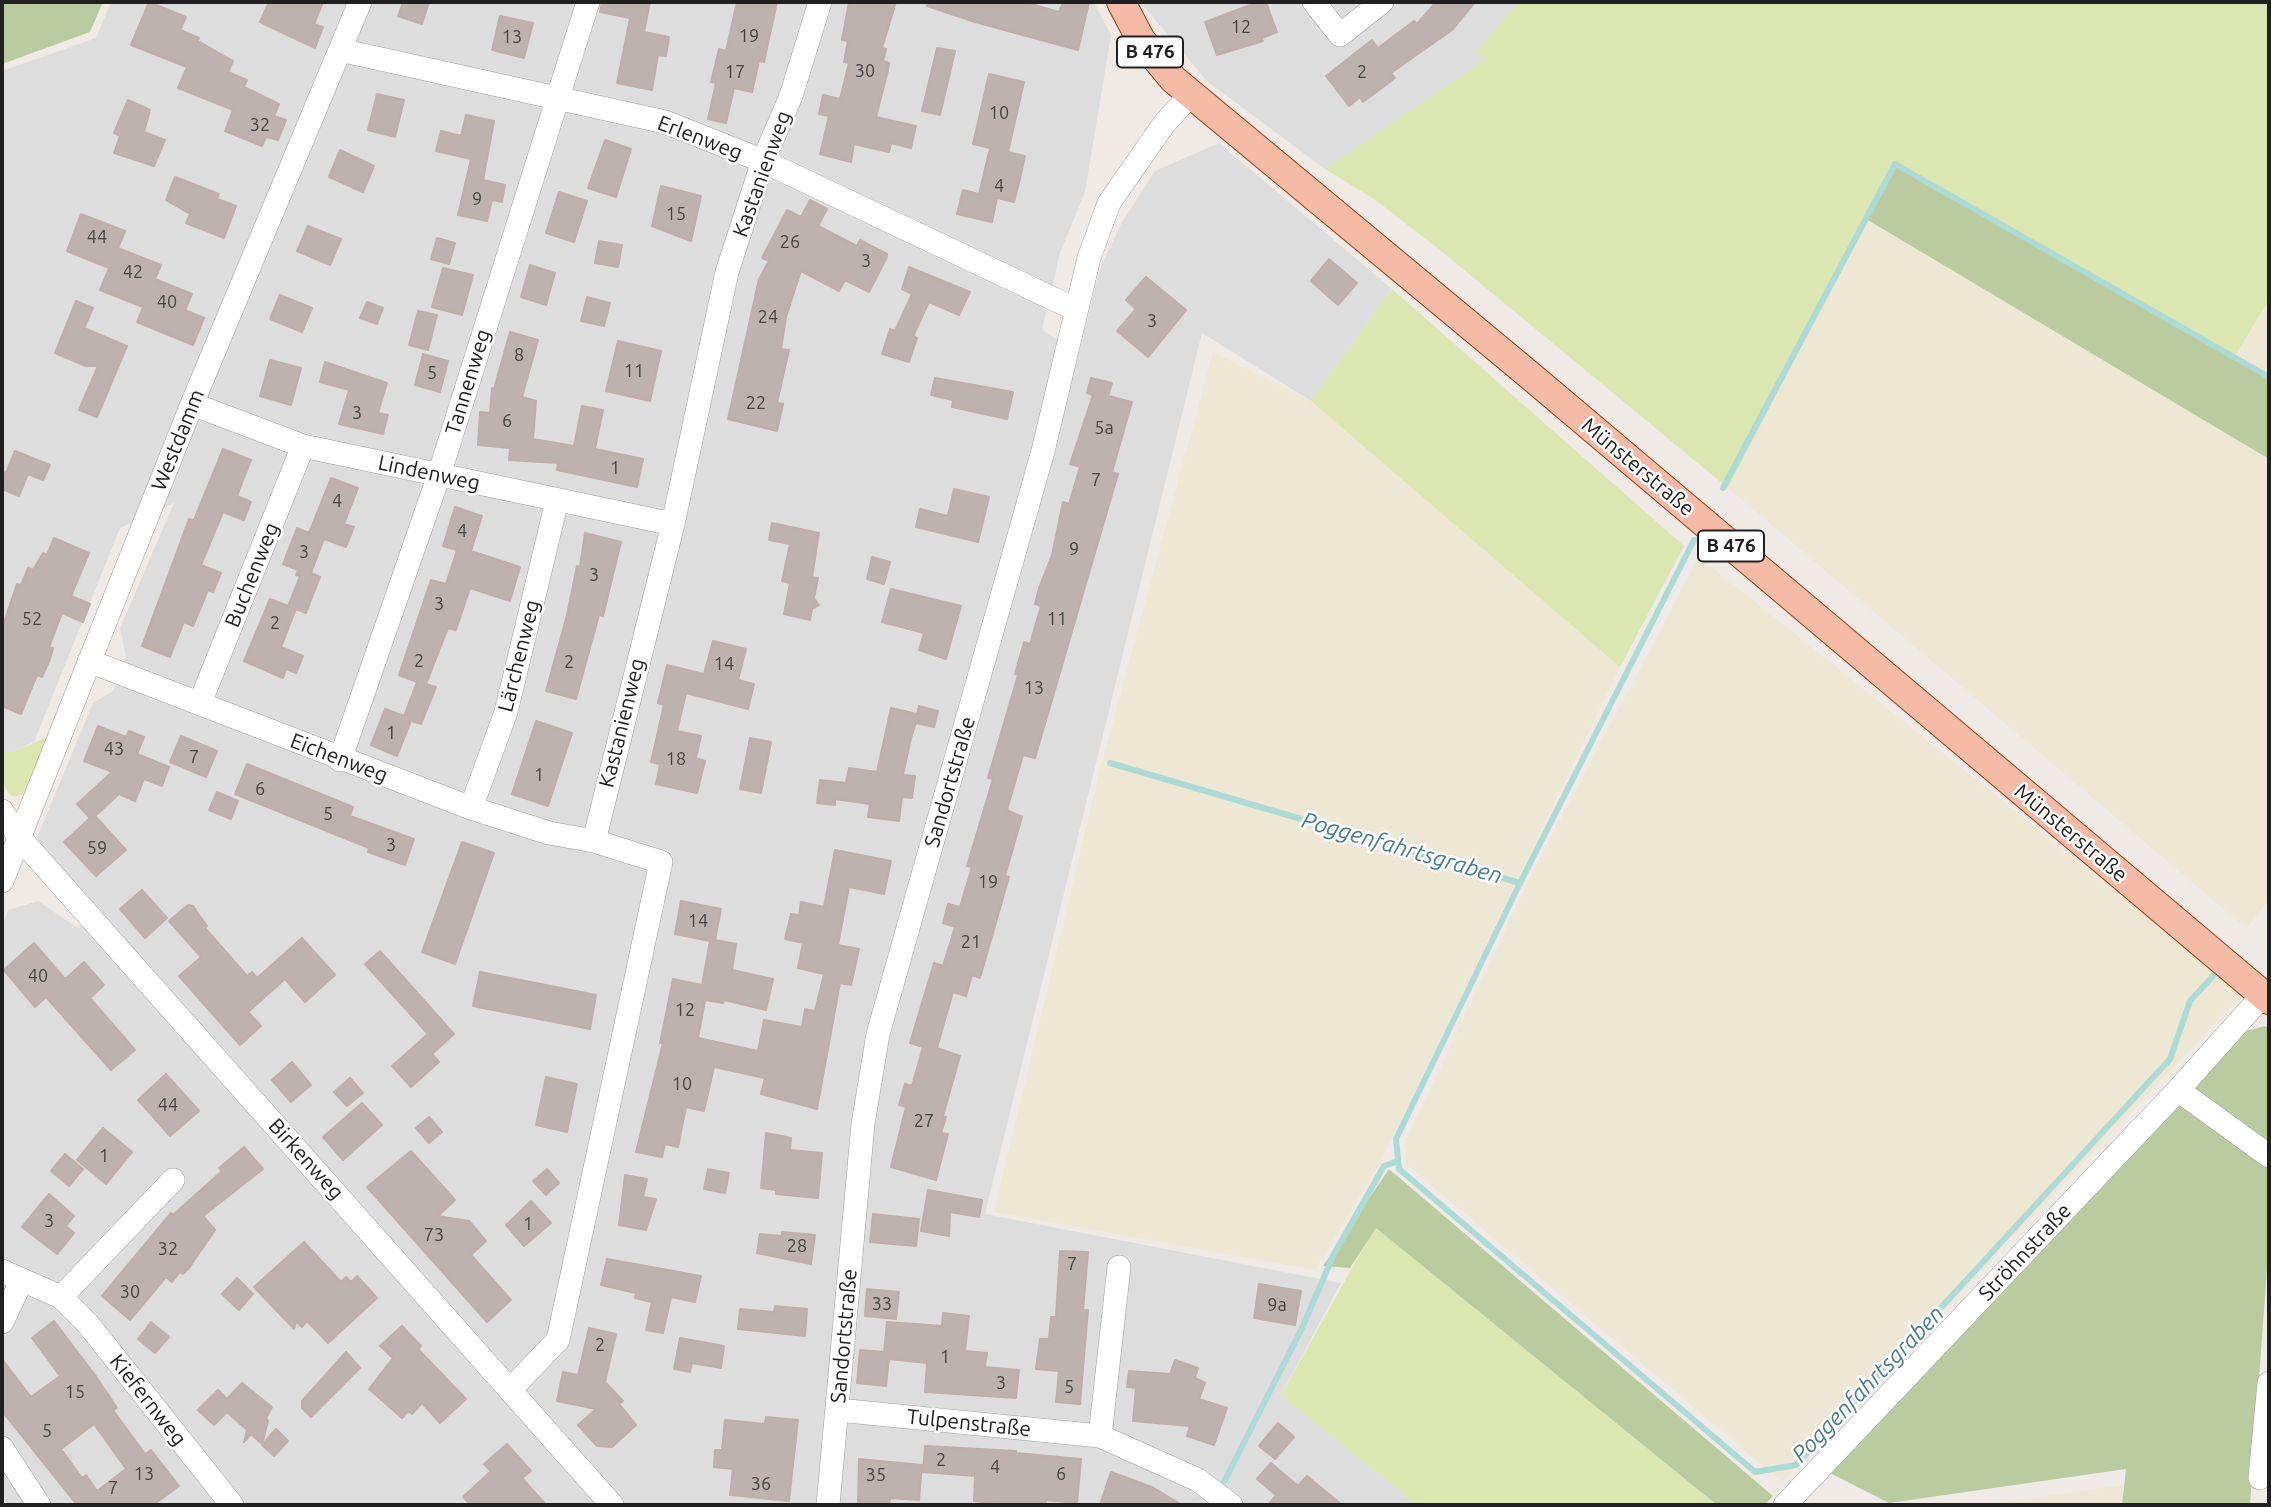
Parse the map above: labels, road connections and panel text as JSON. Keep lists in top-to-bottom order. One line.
{"streets":{"main road":["B 476","Münsterstraße"],"street":["Erlenweg","Kastanienweg","Tannenweg","Westdamm","Lindenweg","Buchenweg","Lärchenweg","Eichenweg","Sandortstraße","Birkenweg","Ströhnstraße","Kiefernweg","Tulpenstraße"]},"crossings":[["Erlenweg","Kastanienweg"],["Erlenweg","Tannenweg"],["Erlenweg","Westdamm"],["Erlenweg","Sandortstraße"],["Kastanienweg","Lindenweg"],["Kastanienweg","Eichenweg"],["Tannenweg","Lindenweg"],["Tannenweg","Eichenweg"],["Westdamm","Lindenweg"],["Westdamm","Eichenweg"],["Westdamm","Birkenweg"],["Münsterstraße","Sandortstraße"],["Münsterstraße","Ströhnstraße"],["Lindenweg","Buchenweg"],["Lindenweg","Lärchenweg"],["Buchenweg","Eichenweg"],["Lärchenweg","Eichenweg"],["Sandortstraße","Tulpenstraße"]],"water":["Poggenfahrtsgraben"],"house_numbers":["12","19","13","30","17","2","10","32","4","9","15","44","26","3","42","40","24","3","8","11","5","22","3","6","5a","1","7","4","4","9","3","3","3","52","11","2","2","2","14","13","1","43","7","18","1","6","5","3","59","19","14","21","40","12","10","44","27","1","3","1","73","28","32","7","30","33","9a","2","1","3","5","15","5","2","4","13","6","35","36","7"]}
